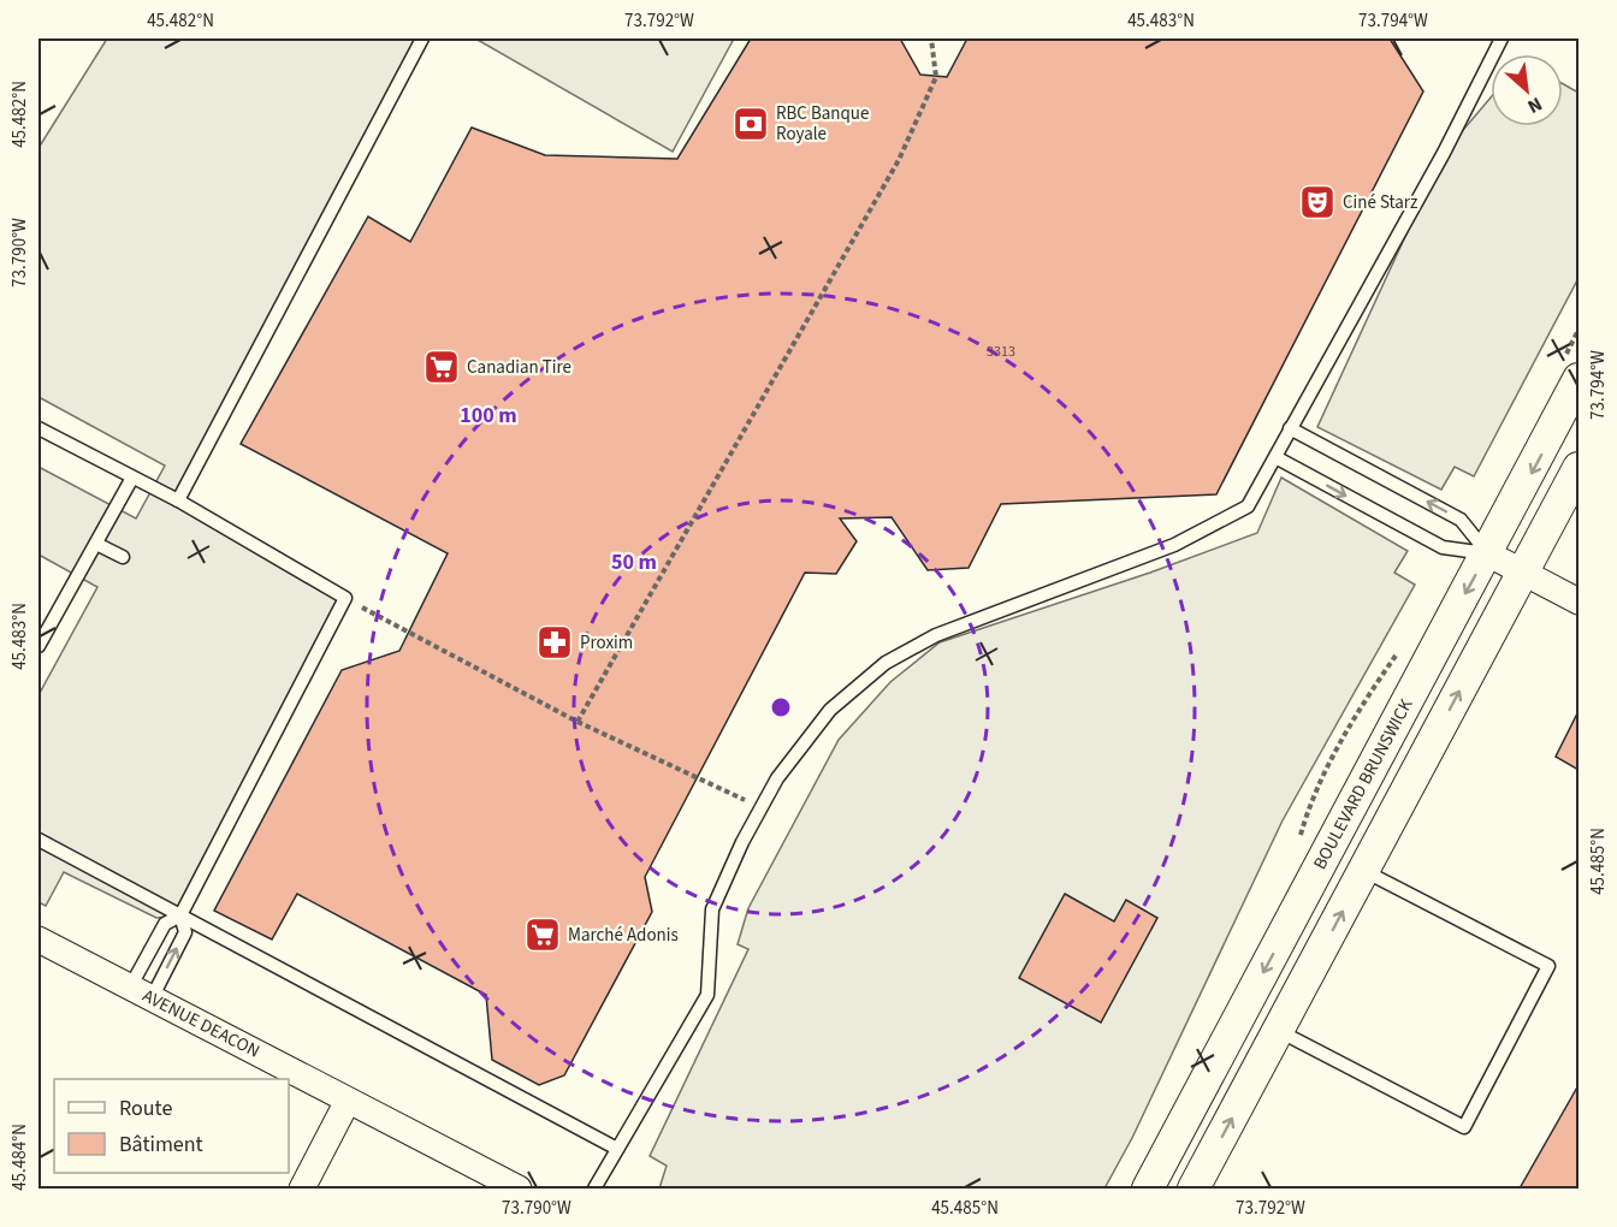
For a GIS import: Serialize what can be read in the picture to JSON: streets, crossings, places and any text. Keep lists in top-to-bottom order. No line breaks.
{"streets":{"street":["BOULEVARD BRUNSWICK","AVENUE DEACON"]},"places":{"bank":["RBC Banque Royale"],"theatre":["Ciné Starz"],"supermarket":["Canadian Tire","Marché Adonis"],"pharmacy":["Proxim"]},"house_numbers":["3313"],"legend":["Route","Bâtiment"],"north":"bottom right","coordinates":["45.482°N","73.792°W","45.483°N","73.794°W","73.790°W","45.485°N","45.484°N"],"rings":["100 m","50 m"]}
